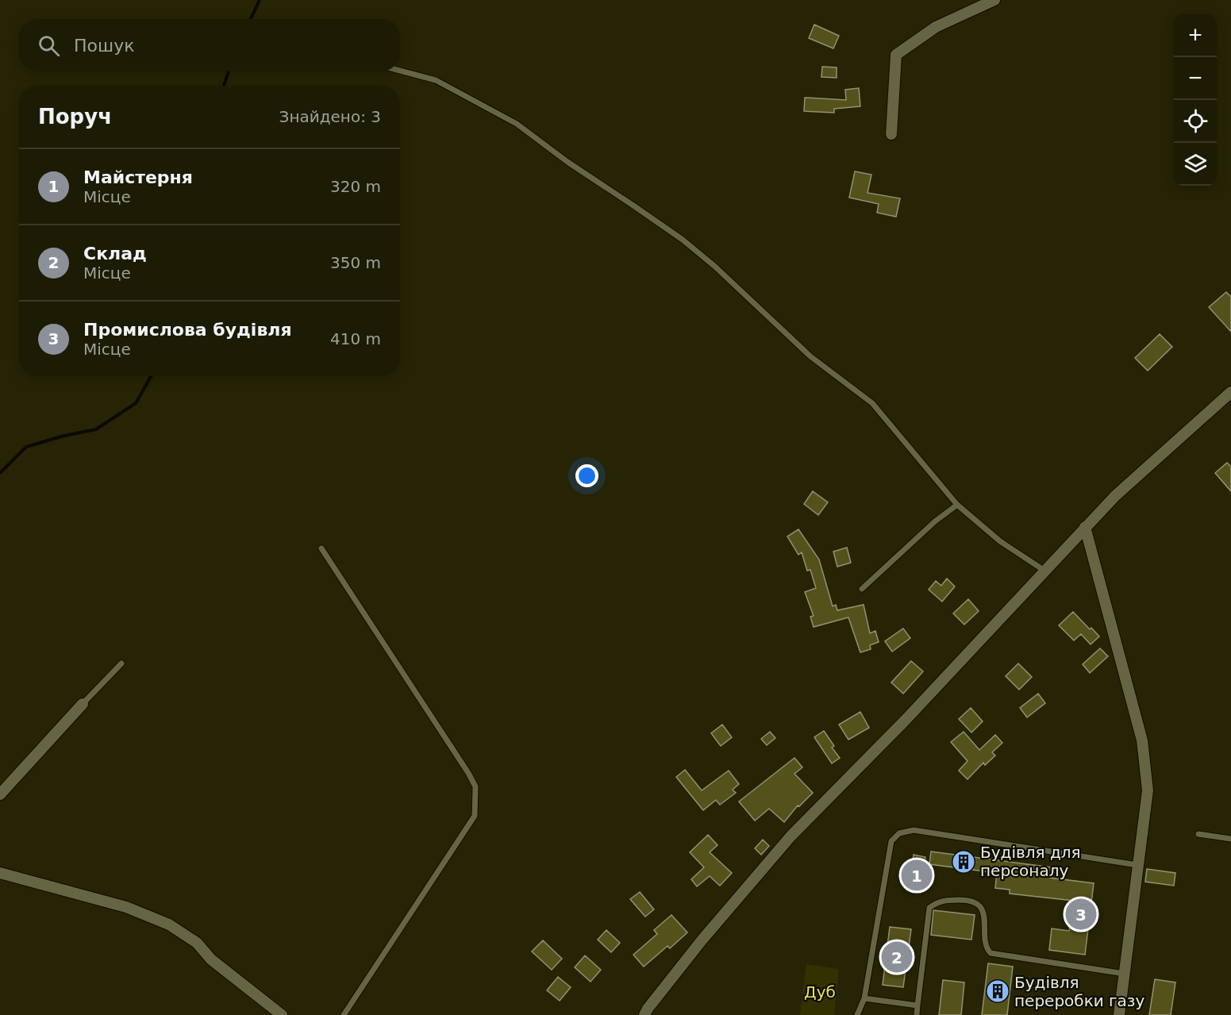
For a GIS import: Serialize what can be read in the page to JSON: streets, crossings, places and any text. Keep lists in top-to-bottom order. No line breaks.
{"parks":["Дуб"],"places":{"building":["Будівля для персоналу","Будівля переробки газу"]},"page":{"map_buttons":["+","−"],"search":"Пошук","heading":["Поруч","Знайдено: 3"],"list":[{"mark":"1","name":"Майстерня","note":"Місце","value":"320 m"},{"mark":"2","name":"Склад","note":"Місце","value":"350 m"},{"mark":"3","name":"Промислова будівля","note":"Місце","value":"410 m"}],"pins":["1","3","2"]}}
